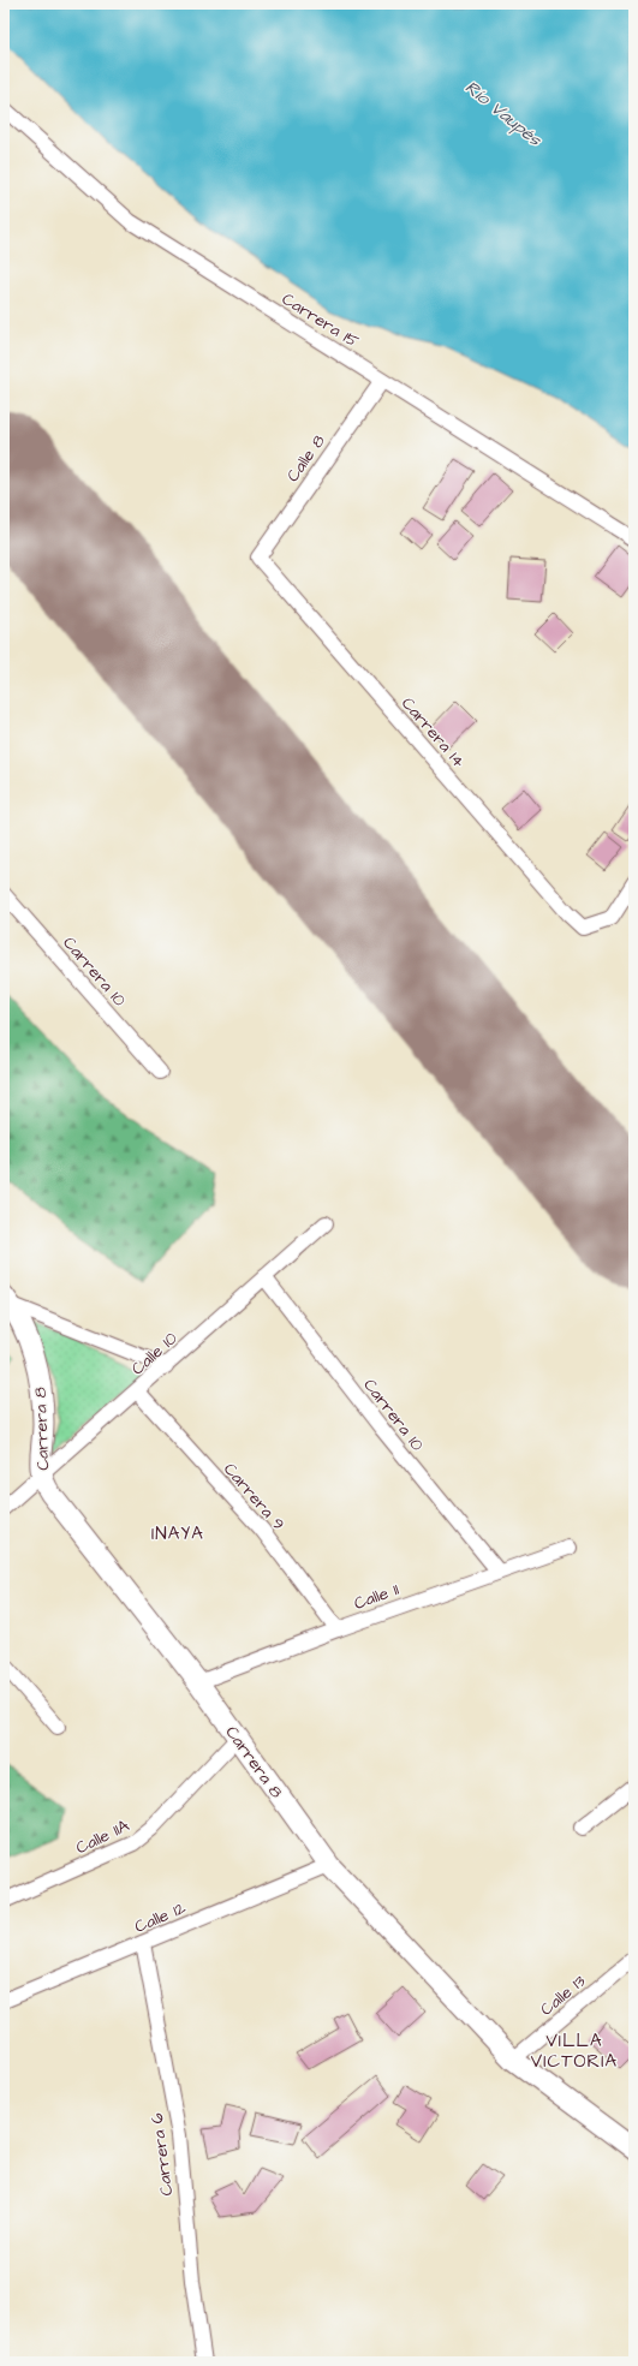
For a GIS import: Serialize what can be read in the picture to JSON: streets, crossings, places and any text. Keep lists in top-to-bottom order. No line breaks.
{"streets":{"street":["Carrera 15","Calle 8","Carrera 14","Carrera 10","Calle 10","Carrera 8","Carrera 9","Calle 11","Calle 11A","Calle 12","Calle 13","Carrera 6"]},"crossings":[["Carrera 15","Calle 8"],["Calle 8","Carrera 14"],["Carrera 10","Calle 10"],["Carrera 10","Calle 11"],["Calle 10","Carrera 8"],["Calle 10","Carrera 9"],["Carrera 8","Calle 11"],["Carrera 8","Calle 11A"],["Carrera 8","Calle 12"],["Carrera 8","Calle 13"],["Carrera 9","Calle 11"],["Calle 12","Carrera 6"]],"districts":["INAYA","VILLA VICTORIA"],"water":["Río Vaupés"]}
